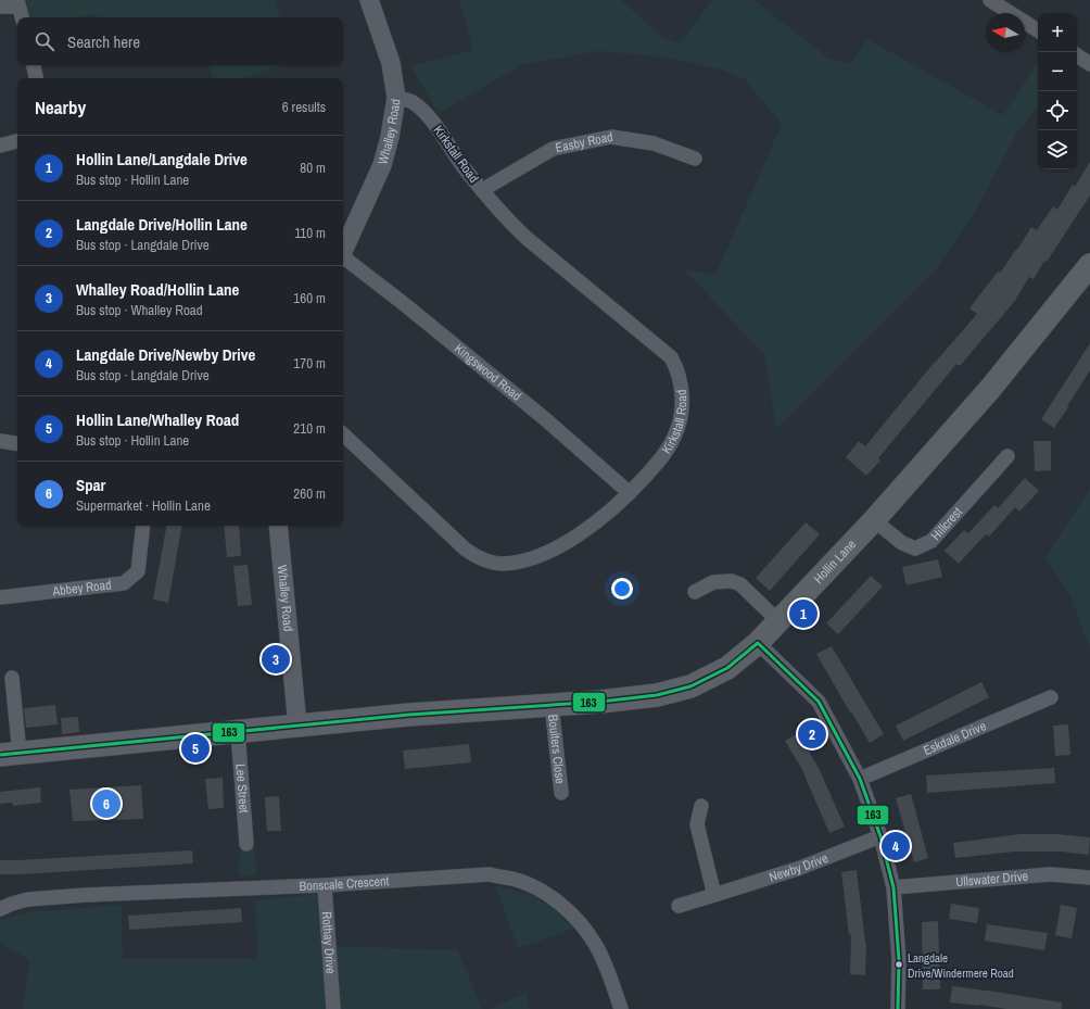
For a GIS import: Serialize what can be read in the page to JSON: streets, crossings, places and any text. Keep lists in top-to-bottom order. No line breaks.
{"streets":{"main road":["Hollin Lane"],"street":["Whalley Road","Easby Road","Kirkstall Road","Kingswood Road","Hillcrest","Abbey Road","Eskdale Drive","Boulters Close","Lee Street","Newby Drive","Ullswater Drive","Bonscale Crescent","Rothay Drive"]},"crossings":[["Whalley Road","Kirkstall Road"],["Whalley Road","Hollin Lane"],["Easby Road","Kirkstall Road"],["Kirkstall Road","Kingswood Road"],["Hillcrest","Hollin Lane"],["Hollin Lane","Boulters Close"],["Hollin Lane","Lee Street"],["Bonscale Crescent","Rothay Drive"]],"places":["Langdale Drive/Windermere Road"],"lines":["transit line 163"],"north":"left","page":{"map_buttons":["+","−"],"search":"Search here","heading":["Nearby","6 results"],"list":[{"mark":"1","name":"Hollin Lane/Langdale Drive","note":"Bus stop · Hollin Lane","value":"80 m"},{"mark":"2","name":"Langdale Drive/Hollin Lane","note":"Bus stop · Langdale Drive","value":"110 m"},{"mark":"3","name":"Whalley Road/Hollin Lane","note":"Bus stop · Whalley Road","value":"160 m"},{"mark":"4","name":"Langdale Drive/Newby Drive","note":"Bus stop · Langdale Drive","value":"170 m"},{"mark":"5","name":"Hollin Lane/Whalley Road","note":"Bus stop · Hollin Lane","value":"210 m"},{"mark":"6","name":"Spar","note":"Supermarket · Hollin Lane","value":"260 m"}],"pins":["1","3","2","5","6","4"]}}
